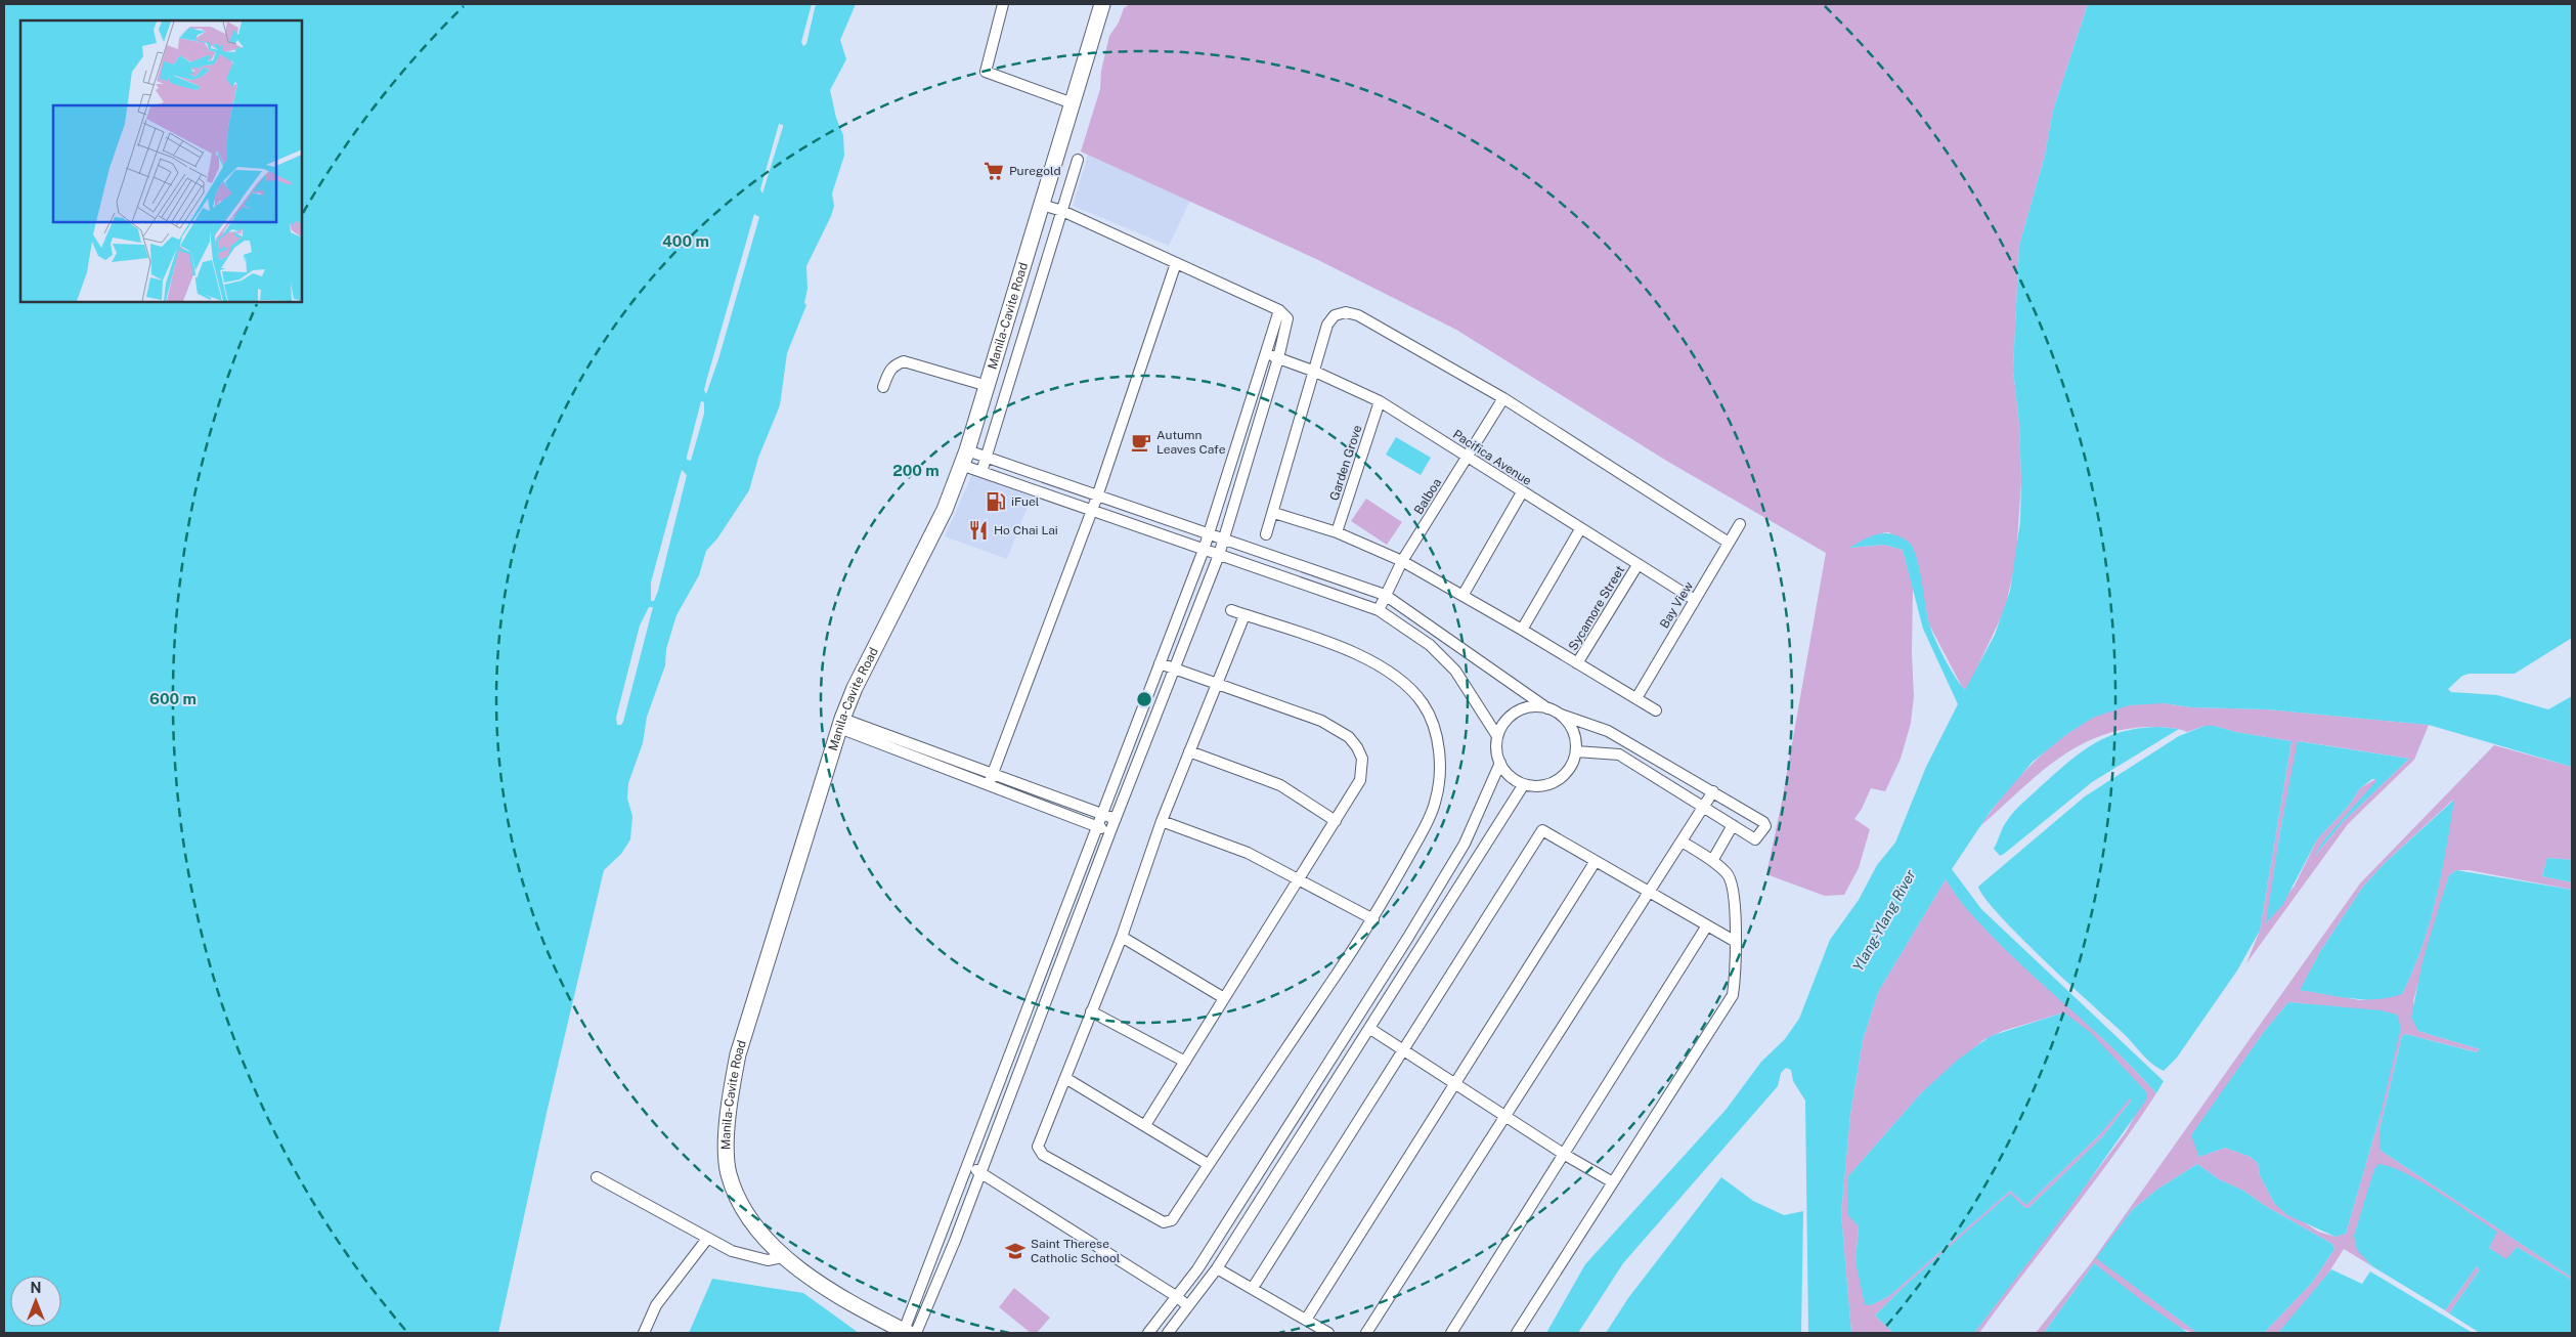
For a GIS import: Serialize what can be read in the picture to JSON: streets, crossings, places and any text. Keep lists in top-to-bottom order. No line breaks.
{"streets":{"main road":["Manila-Cavite Road"],"street":["Pacifica Avenue","Garden Grove","Balboa","Bay View","Sycamore Street"]},"crossings":[["Pacifica Avenue","Garden Grove"],["Pacifica Avenue","Balboa"],["Pacifica Avenue","Bay View"],["Pacifica Avenue","Sycamore Street"]],"water":["Ylang-Ylang River"],"places":{"supermarket":["Puregold"],"cafe":["Autumn Leaves Cafe"],"fuel station":["iFuel"],"restaurant":["Ho Chai Lai"],"school or university":["Saint Therese Catholic School"]},"north":"top","rings":["400 m","200 m","600 m"]}
